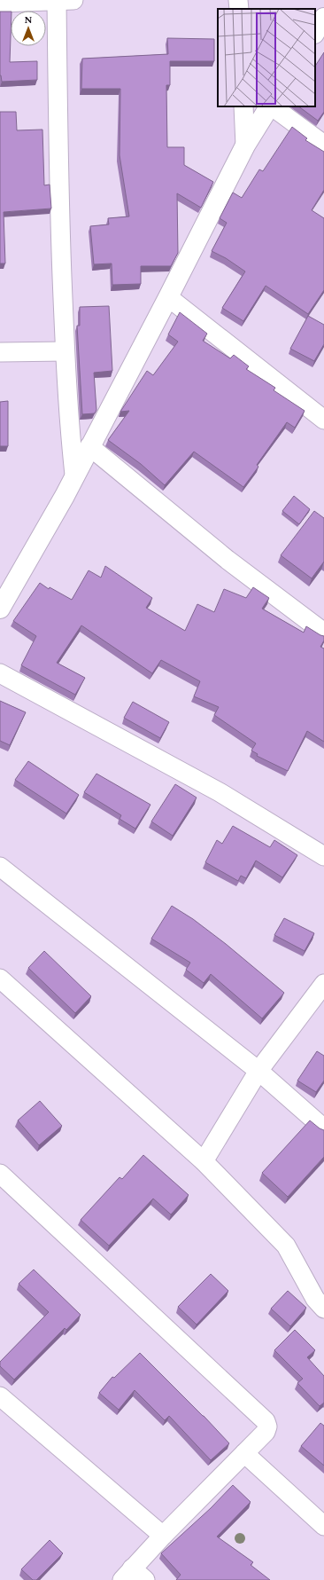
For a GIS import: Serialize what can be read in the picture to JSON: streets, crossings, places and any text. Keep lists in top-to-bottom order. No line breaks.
{"north":"top"}
